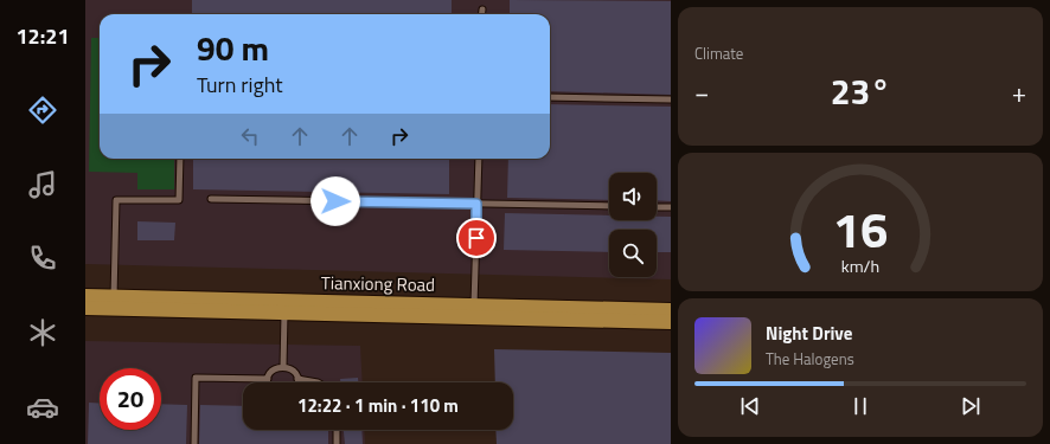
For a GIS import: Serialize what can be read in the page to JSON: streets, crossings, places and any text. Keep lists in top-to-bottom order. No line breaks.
{"streets":{"main road":["Tianxiong Road"]},"page":{"tabs":"12:21","tile":"Climate","turn":["90 m","Turn right"],"heat":["−","23°","+"],"song":["Night Drive","The Halogens"],"limit":"20","trip":"12:22 · 1 min · 110 m","gauge":["16","km/h"]}}
